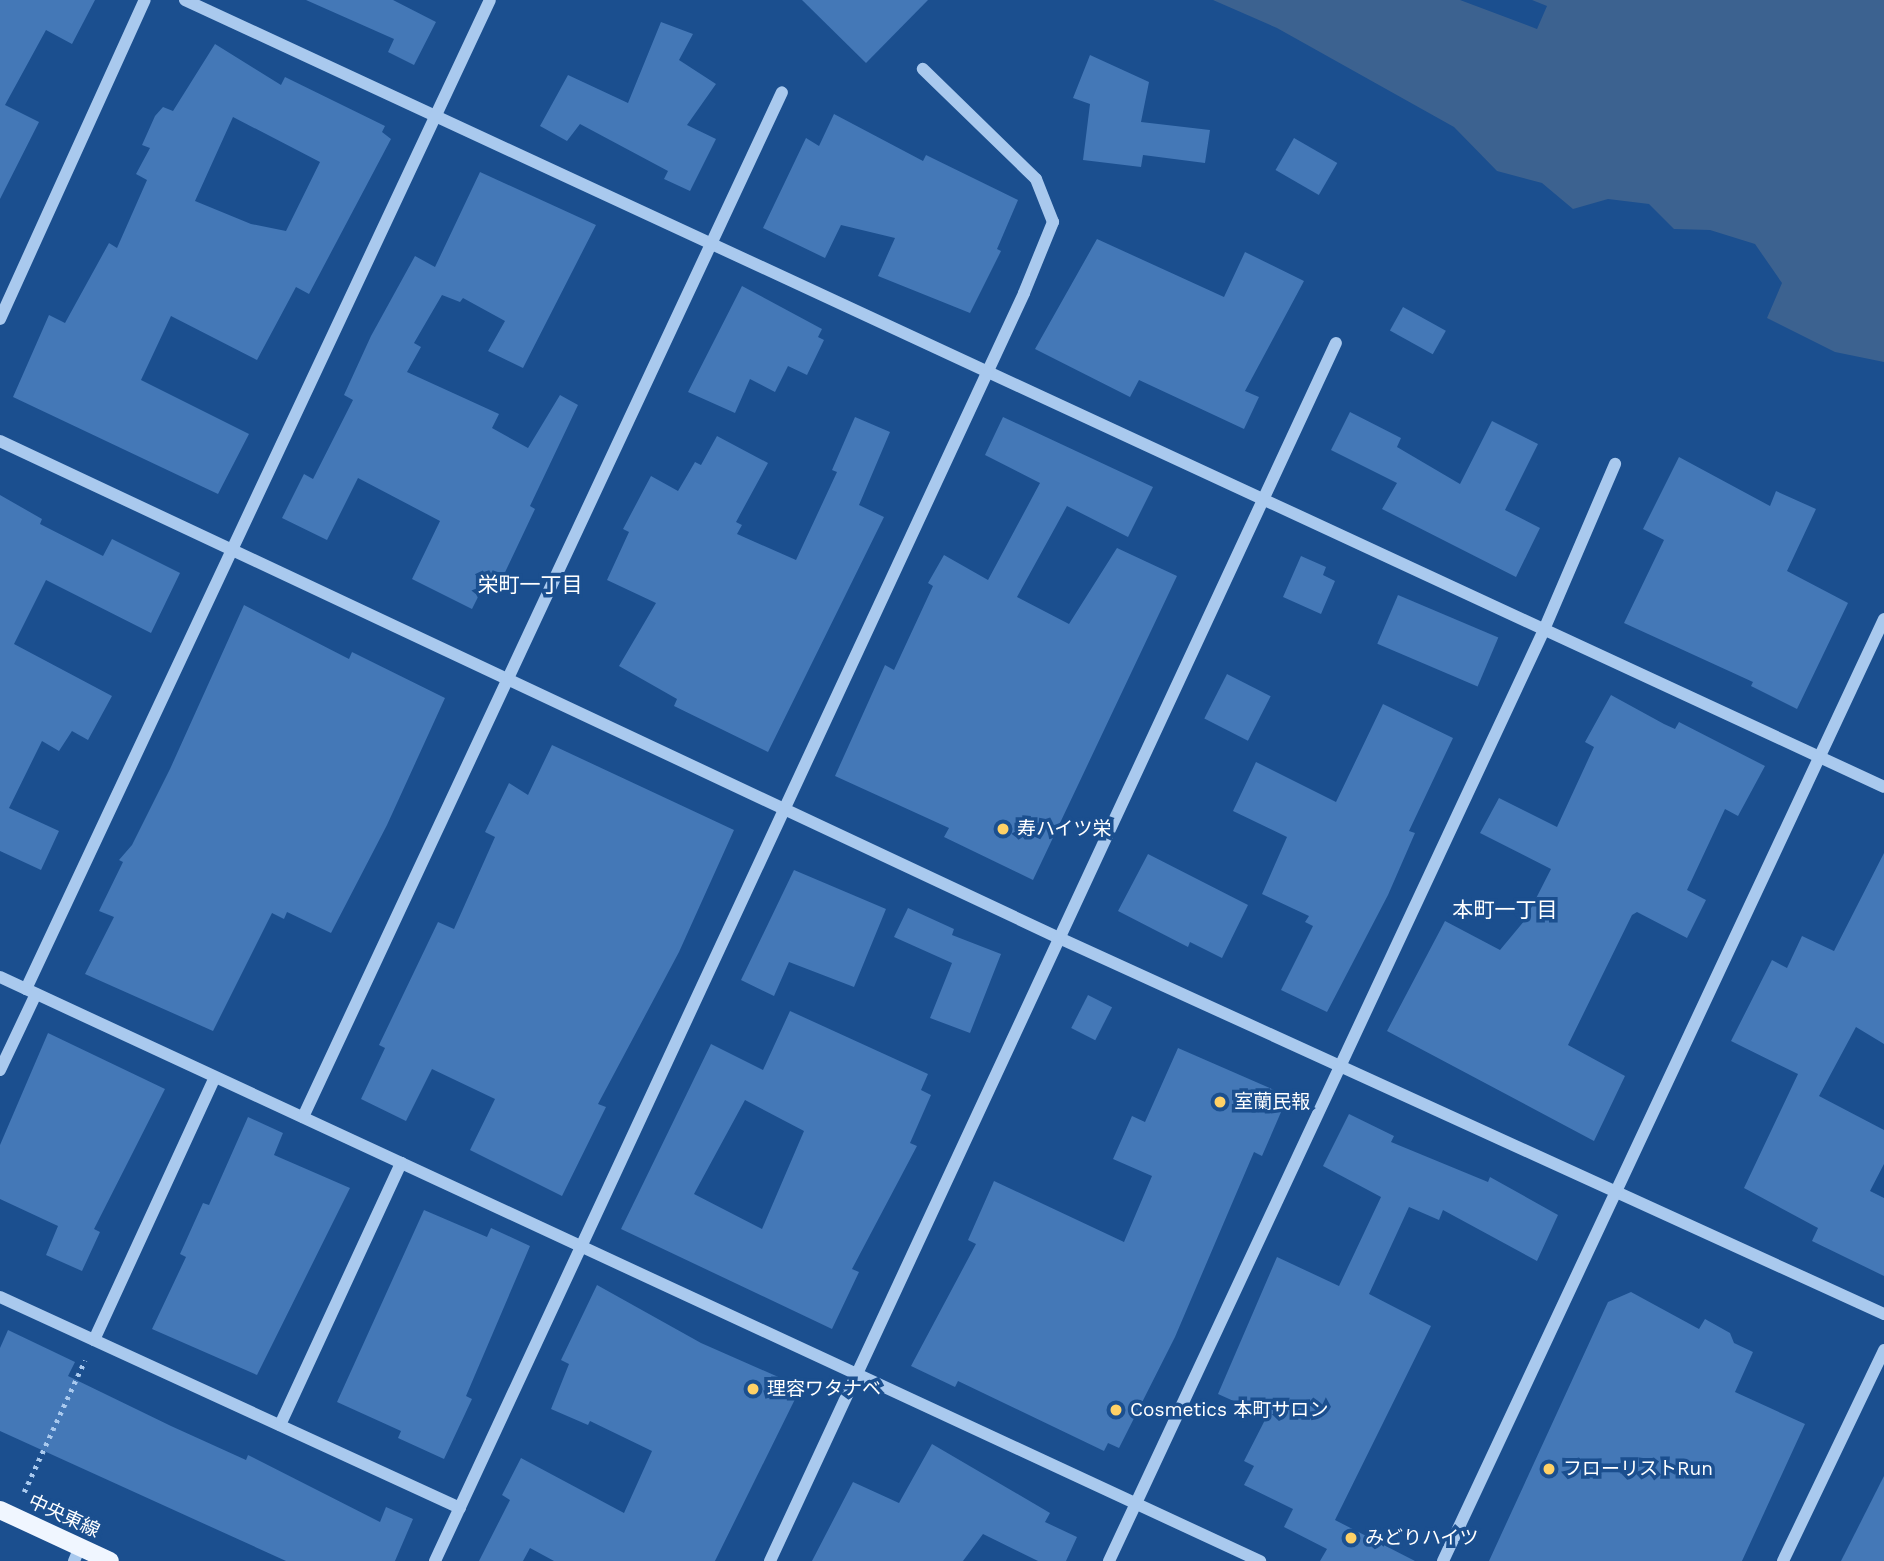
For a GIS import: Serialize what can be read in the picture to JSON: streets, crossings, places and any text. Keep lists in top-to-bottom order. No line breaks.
{"streets":{"main road":["中央東線"]},"districts":["栄町一丁目","本町一丁目"],"places":["寿ハイツ栄","室蘭民報","理容ワタナベ","Cosmetics 本町サロン","フローリストRun","みどりハイツ"]}
